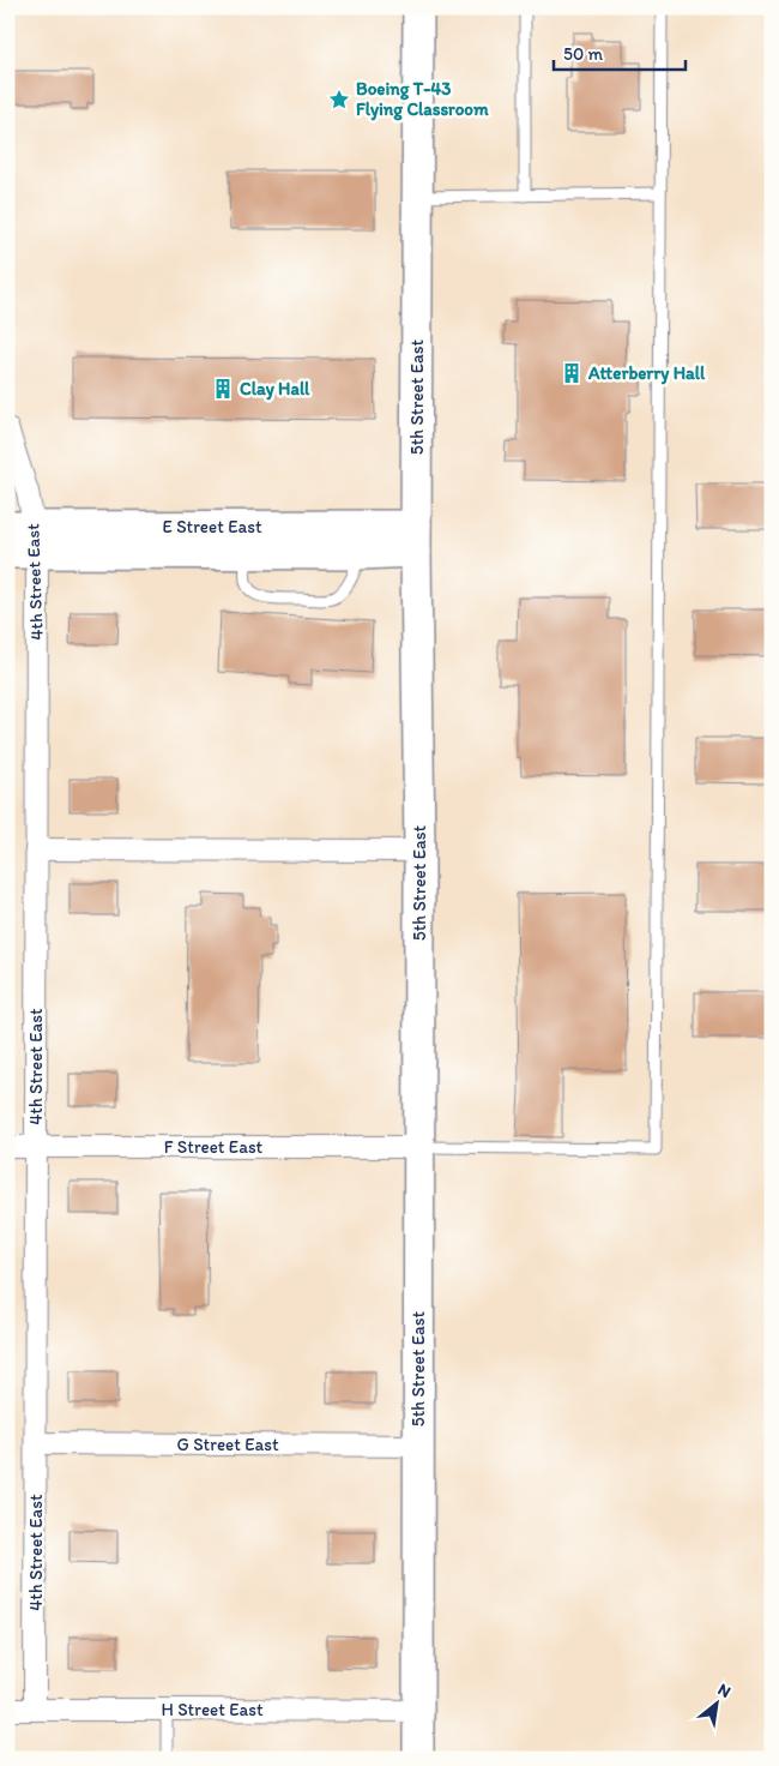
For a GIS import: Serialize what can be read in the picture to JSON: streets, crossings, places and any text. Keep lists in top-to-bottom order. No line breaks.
{"streets":{"street":["5th Street East","E Street East","4th Street East","F Street East","G Street East","H Street East"]},"crossings":[["5th Street East","E Street East"],["5th Street East","F Street East"],["5th Street East","G Street East"],["5th Street East","H Street East"],["E Street East","4th Street East"],["4th Street East","F Street East"],["4th Street East","G Street East"],["4th Street East","H Street East"]],"places":{"place":["Boeing T-43 Flying Classroom"],"building":["Atterberry Hall","Clay Hall"]},"scale_bar":"50 m","north":"top right"}
